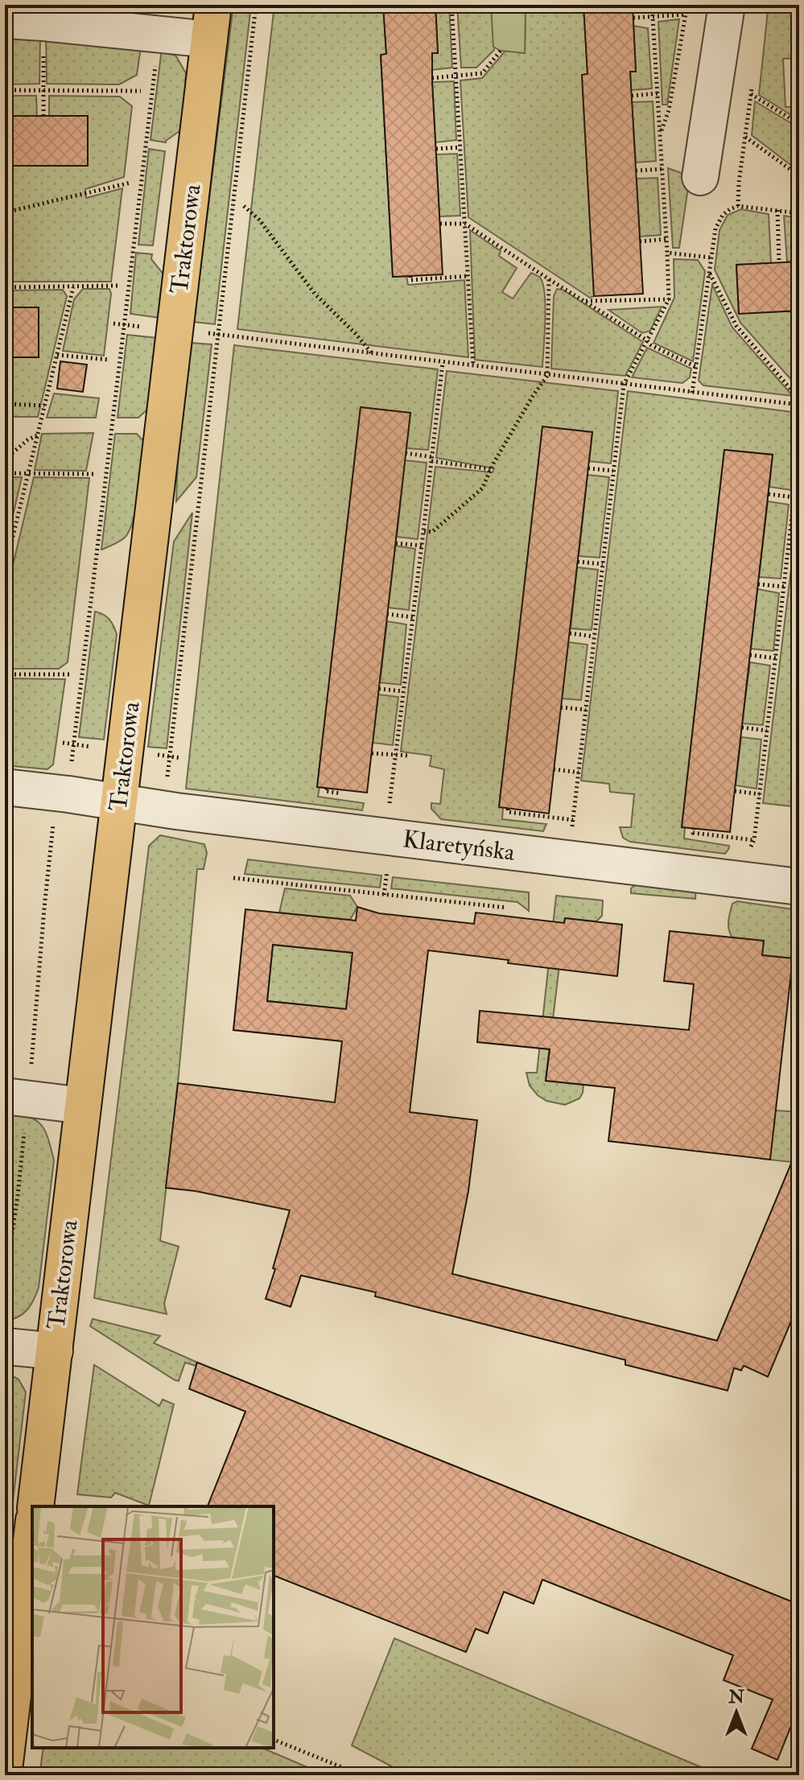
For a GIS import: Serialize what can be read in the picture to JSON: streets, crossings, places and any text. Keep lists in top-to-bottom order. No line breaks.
{"streets":{"main road":["Traktorowa"],"street":["Klaretyńska"]},"crossings":[["Traktorowa","Klaretyńska"]],"north":"top"}
